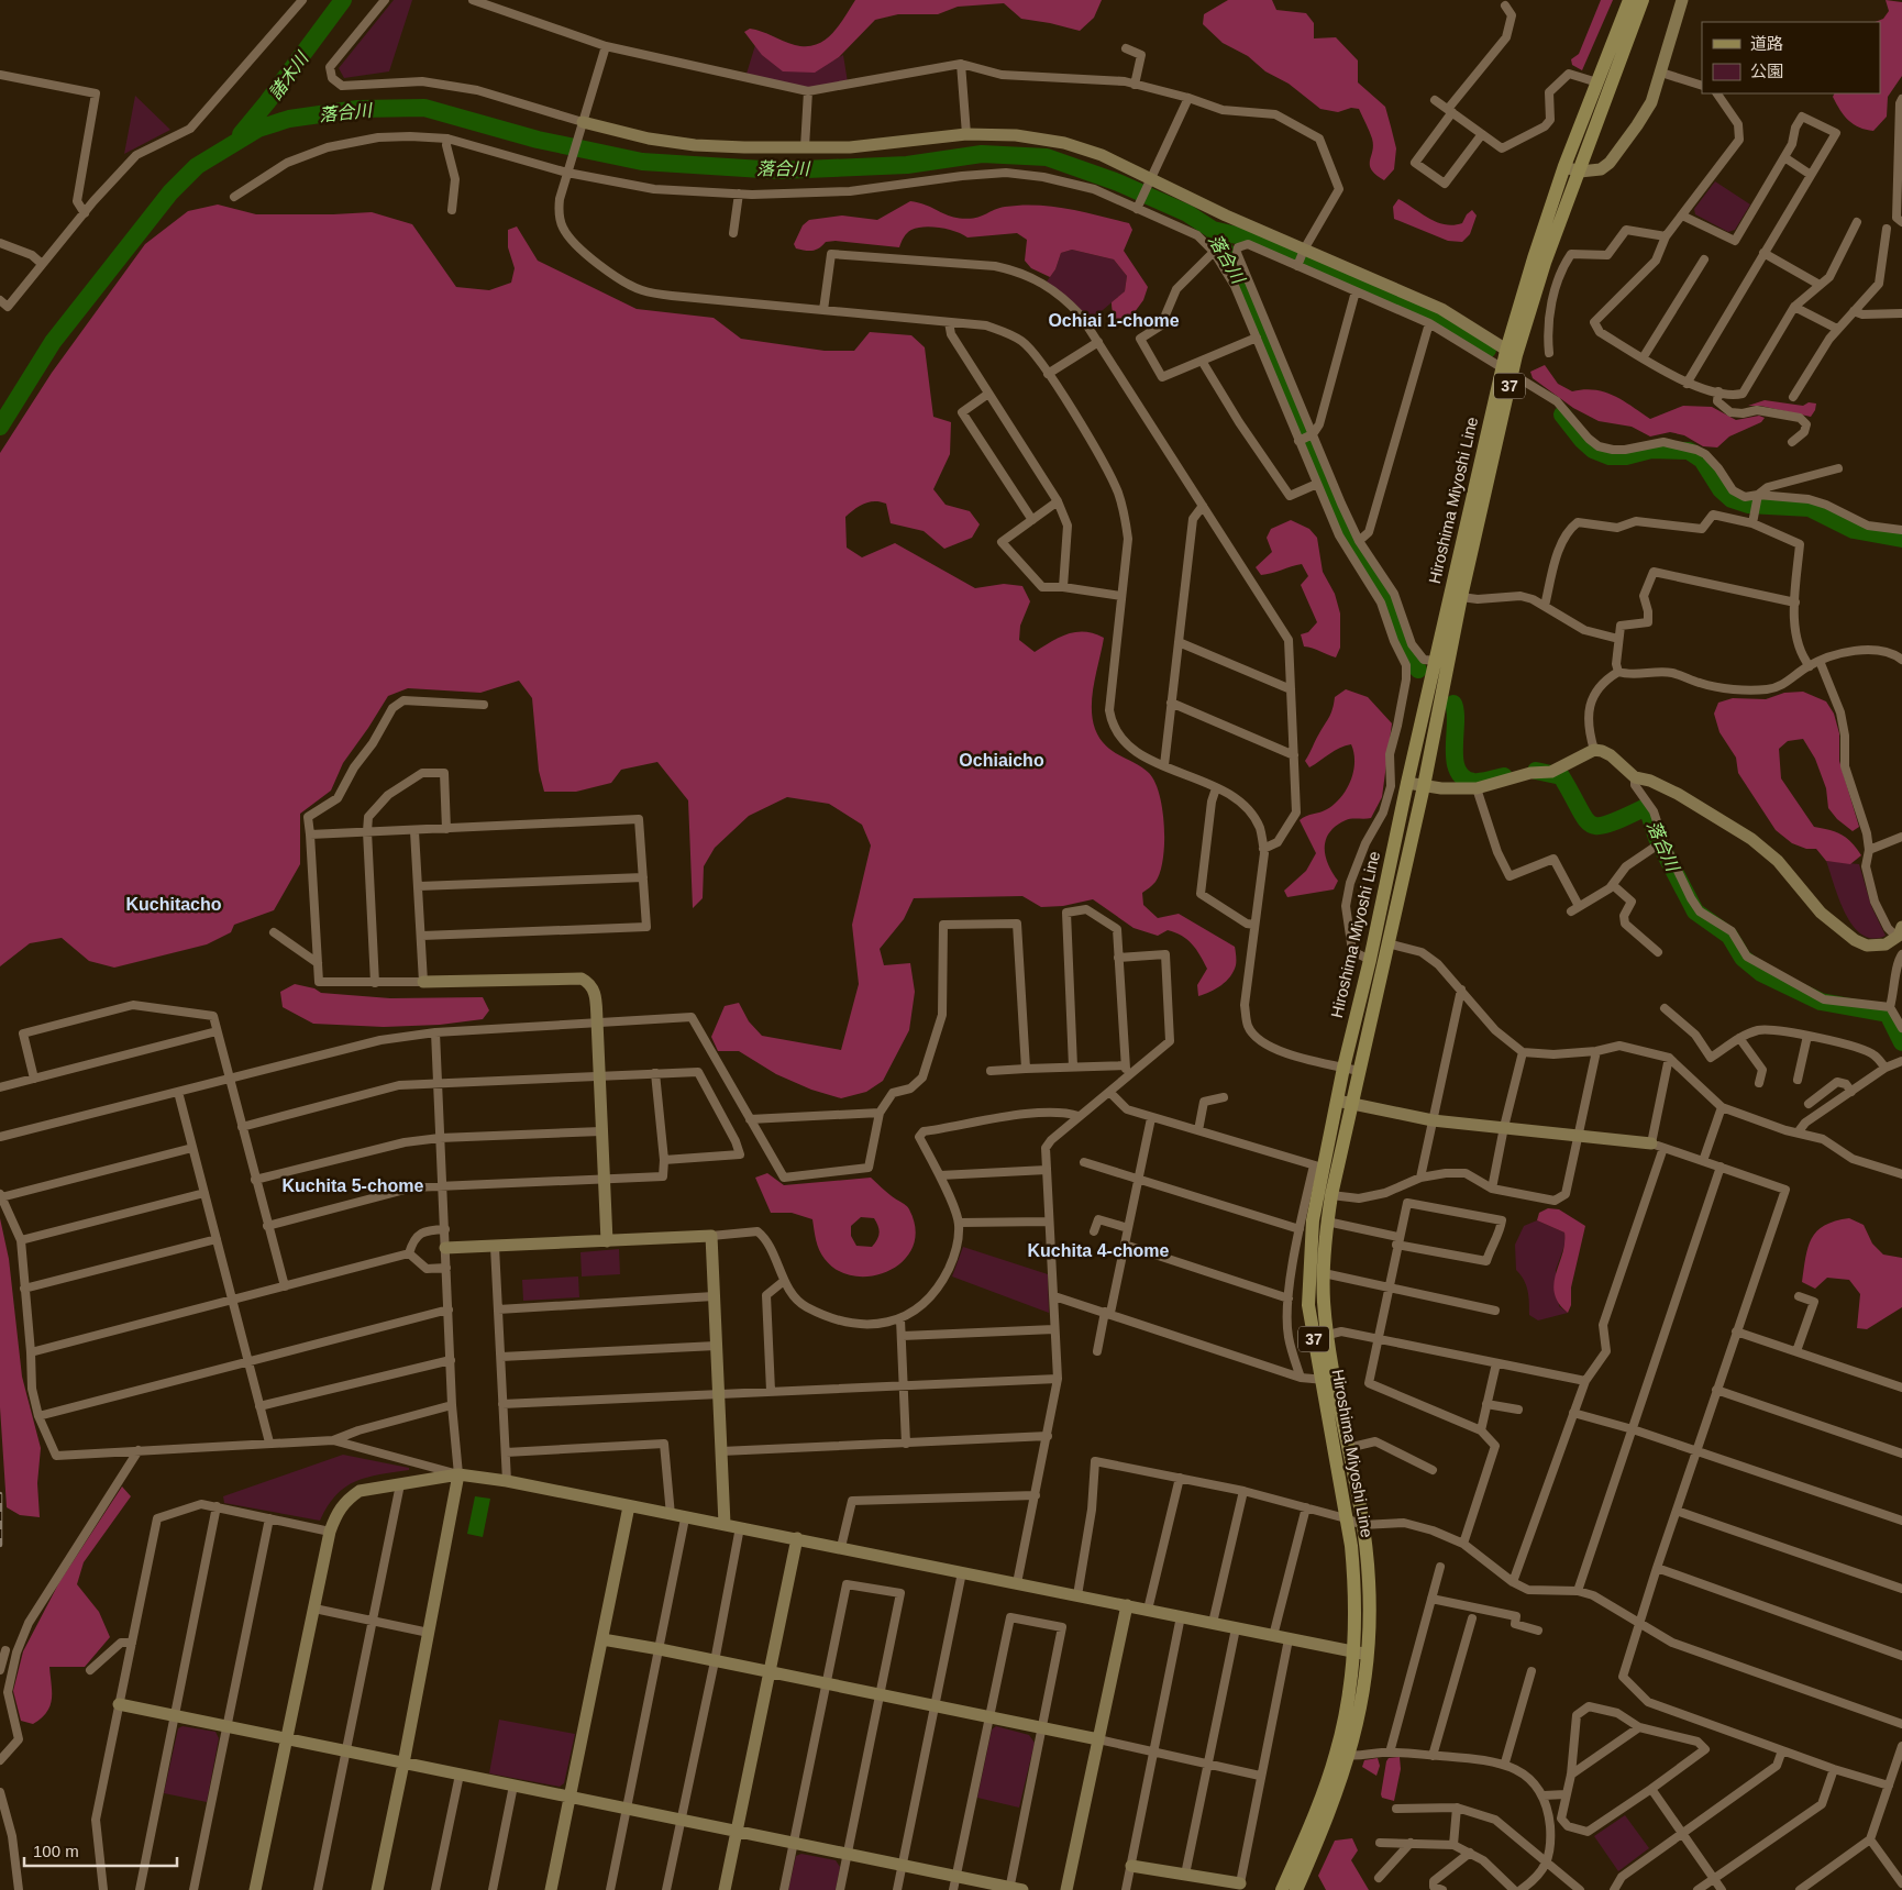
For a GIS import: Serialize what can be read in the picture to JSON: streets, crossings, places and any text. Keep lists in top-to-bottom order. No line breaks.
{"streets":{"main road":["37","Hiroshima Miyoshi Line"]},"districts":["Ochiai 1-chome","Ochiaicho","Kuchitacho","Kuchita 5-chome","Kuchita 4-chome"],"water":["諸木川","落合川"],"legend":["道路","公園"],"scale_bar":"100 m"}
